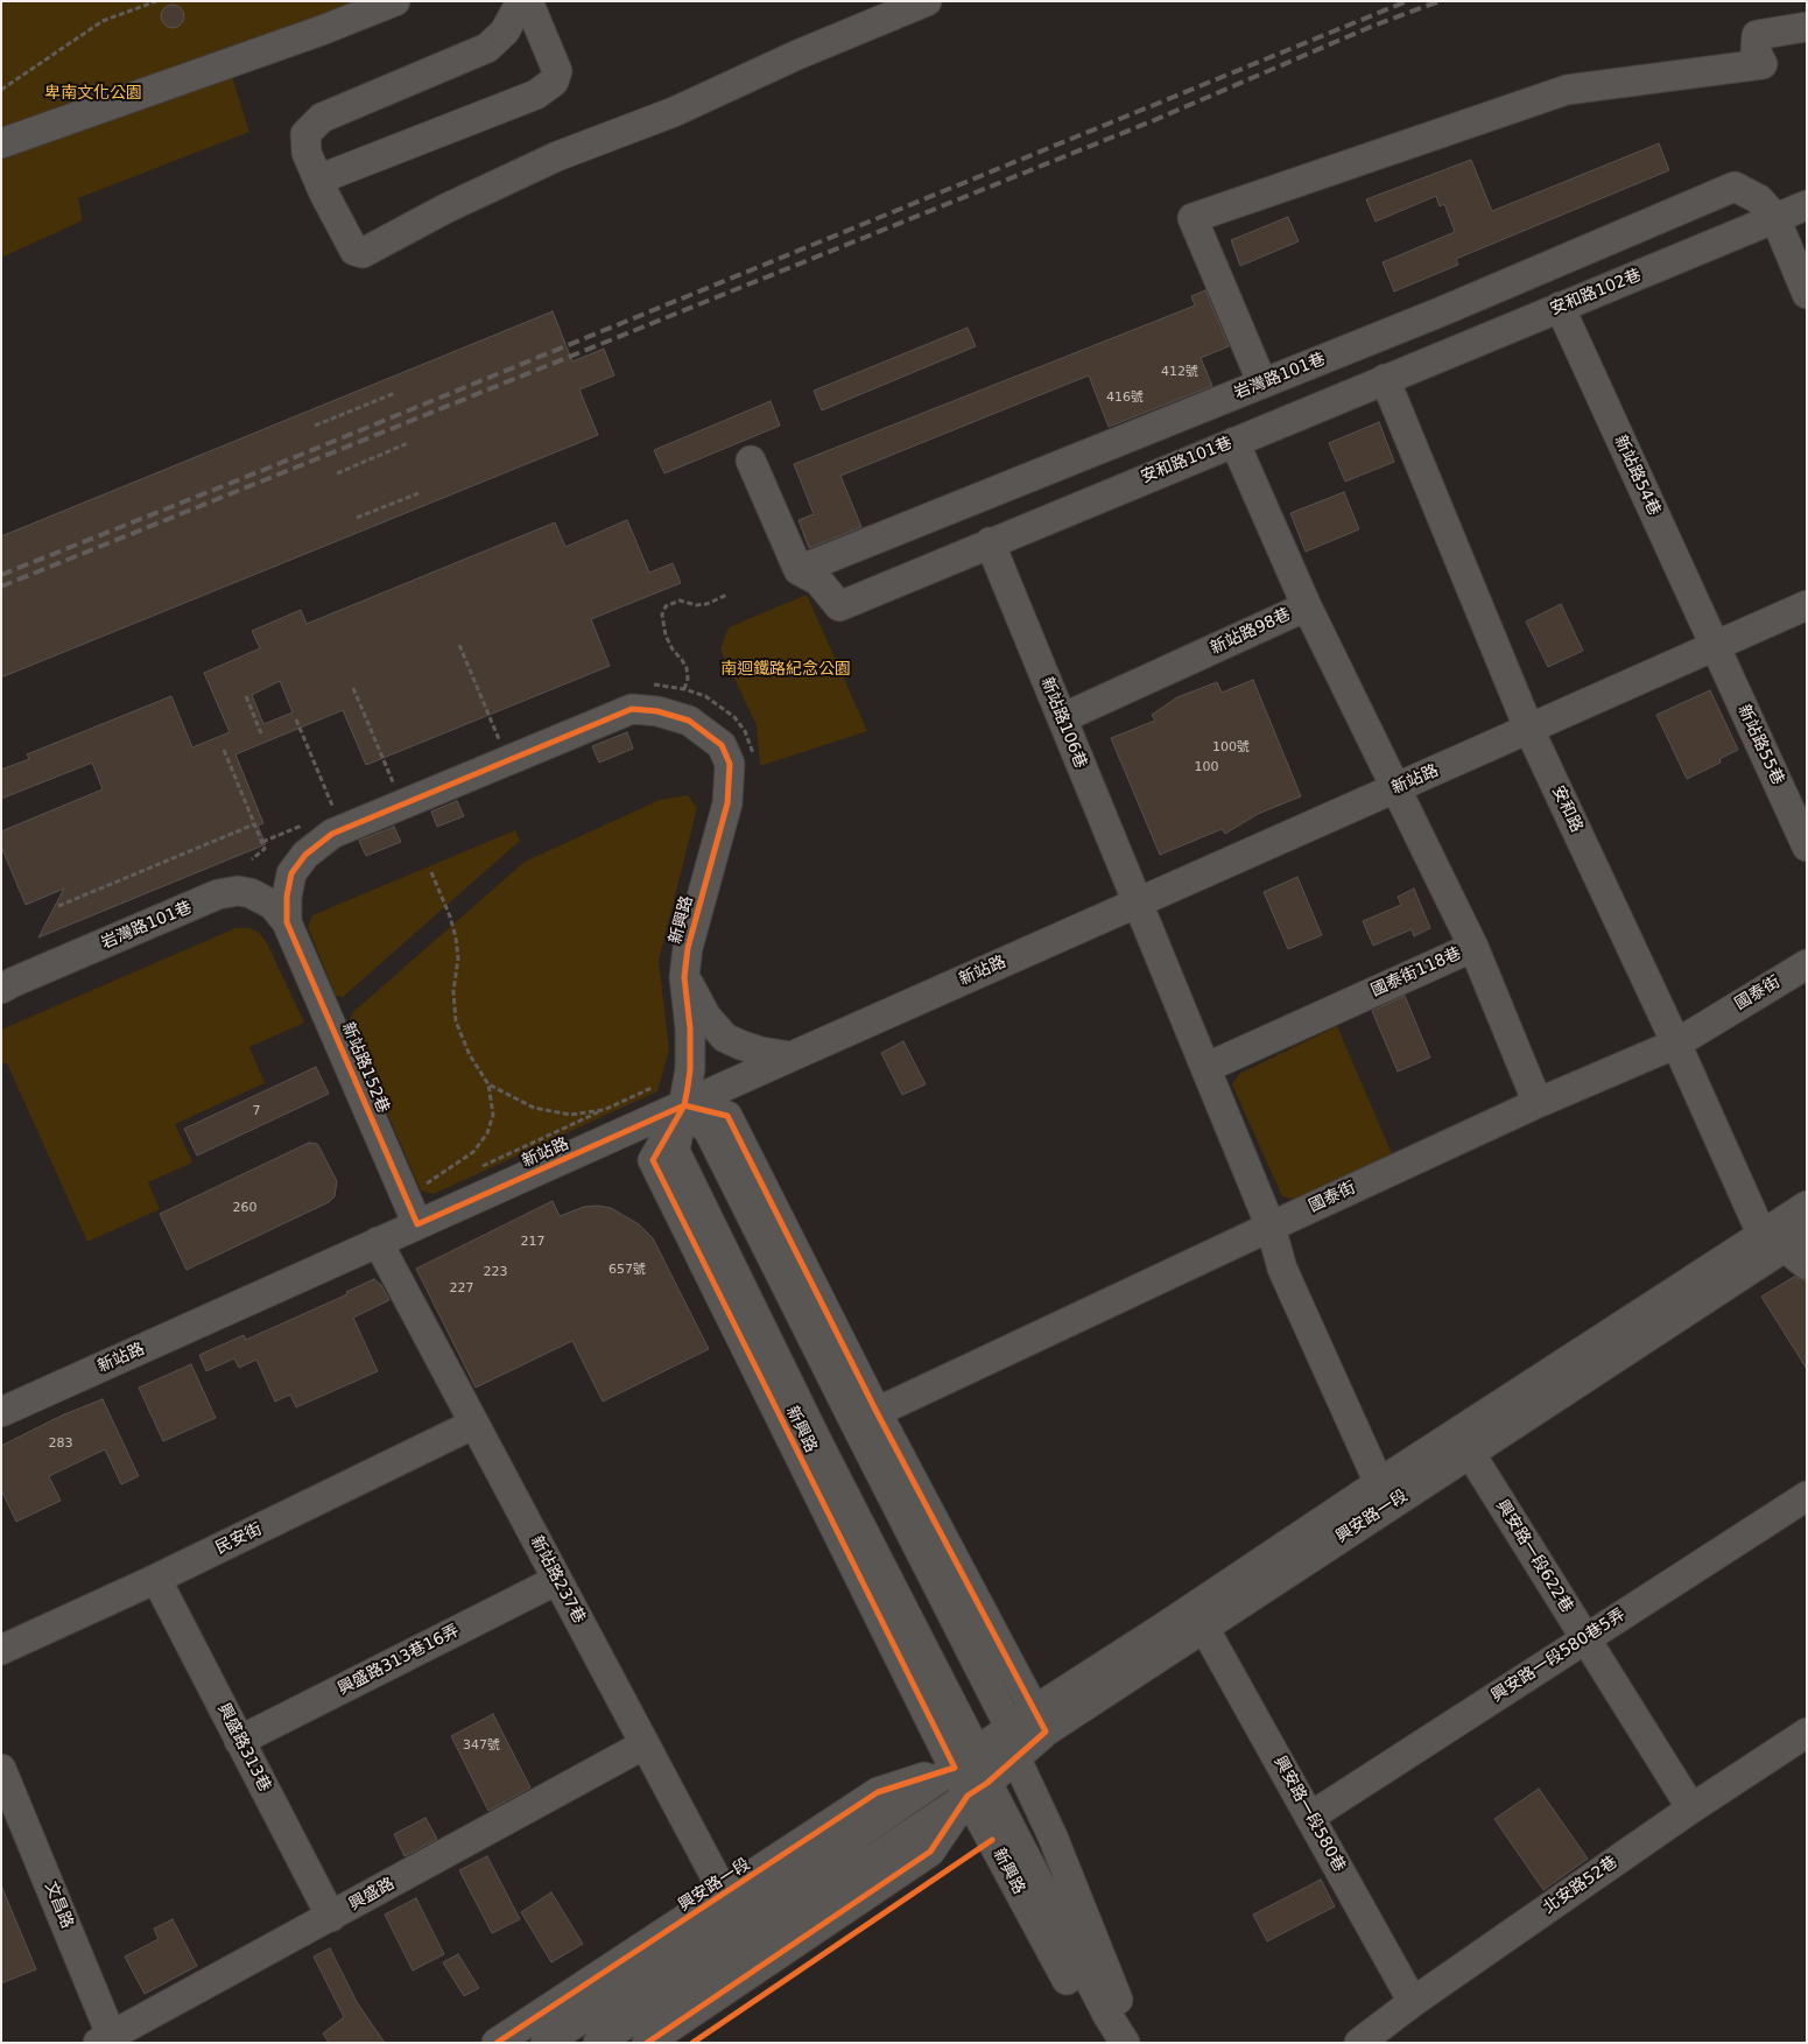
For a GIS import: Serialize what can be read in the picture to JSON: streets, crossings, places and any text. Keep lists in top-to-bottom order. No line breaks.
{"streets":{"street":["安和路102巷","岩灣路101巷","安和路101巷","新站路54巷","新站路98巷","新站路106巷","新站路55巷","新站路","安和路","新興路","國泰街118巷","國泰街","新站路152巷","興安路一段","民安街","興安路一段622巷","新站路237巷","興安路一段580巷5弄","興盛路313巷16弄","興盛路313巷","興安路一段580巷","北安路52巷","興盛路","文昌路"]},"crossings":[["安和路102巷","岩灣路101巷"],["安和路102巷","安和路101巷"],["安和路102巷","新站路54巷"],["安和路102巷","安和路"],["岩灣路101巷","安和路101巷"],["岩灣路101巷","新興路"],["岩灣路101巷","新站路152巷"],["安和路101巷","新站路98巷"],["安和路101巷","新站路106巷"],["安和路101巷","安和路"],["新站路54巷","新站路55巷"],["新站路54巷","新站路"],["新站路98巷","新站路106巷"],["新站路106巷","新站路"],["新站路106巷","國泰街118巷"],["新站路106巷","國泰街"],["新站路106巷","興安路一段"],["新站路55巷","新站路"],["新站路","安和路"],["新站路","新興路"],["新站路","新站路152巷"],["新站路","新站路237巷"],["安和路","國泰街"],["安和路","興安路一段"],["新興路","新站路152巷"],["新興路","興安路一段"],["國泰街118巷","國泰街"],["興安路一段","興安路一段622巷"],["興安路一段","新站路237巷"],["興安路一段","興安路一段580巷"],["民安街","新站路237巷"],["民安街","興盛路313巷"],["興安路一段622巷","興安路一段580巷5弄"],["興安路一段622巷","北安路52巷"],["新站路237巷","興盛路313巷16弄"],["新站路237巷","興盛路"],["興安路一段580巷5弄","興安路一段580巷"],["興盛路313巷16弄","興盛路313巷"],["興盛路313巷","興盛路"],["興安路一段580巷","北安路52巷"],["興盛路","文昌路"]],"parks":["卑南文化公園","南迴鐵路紀念公園"],"house_numbers":["412號","416號","100號","100","7","260","217","657號","223","227","283","347號"]}
